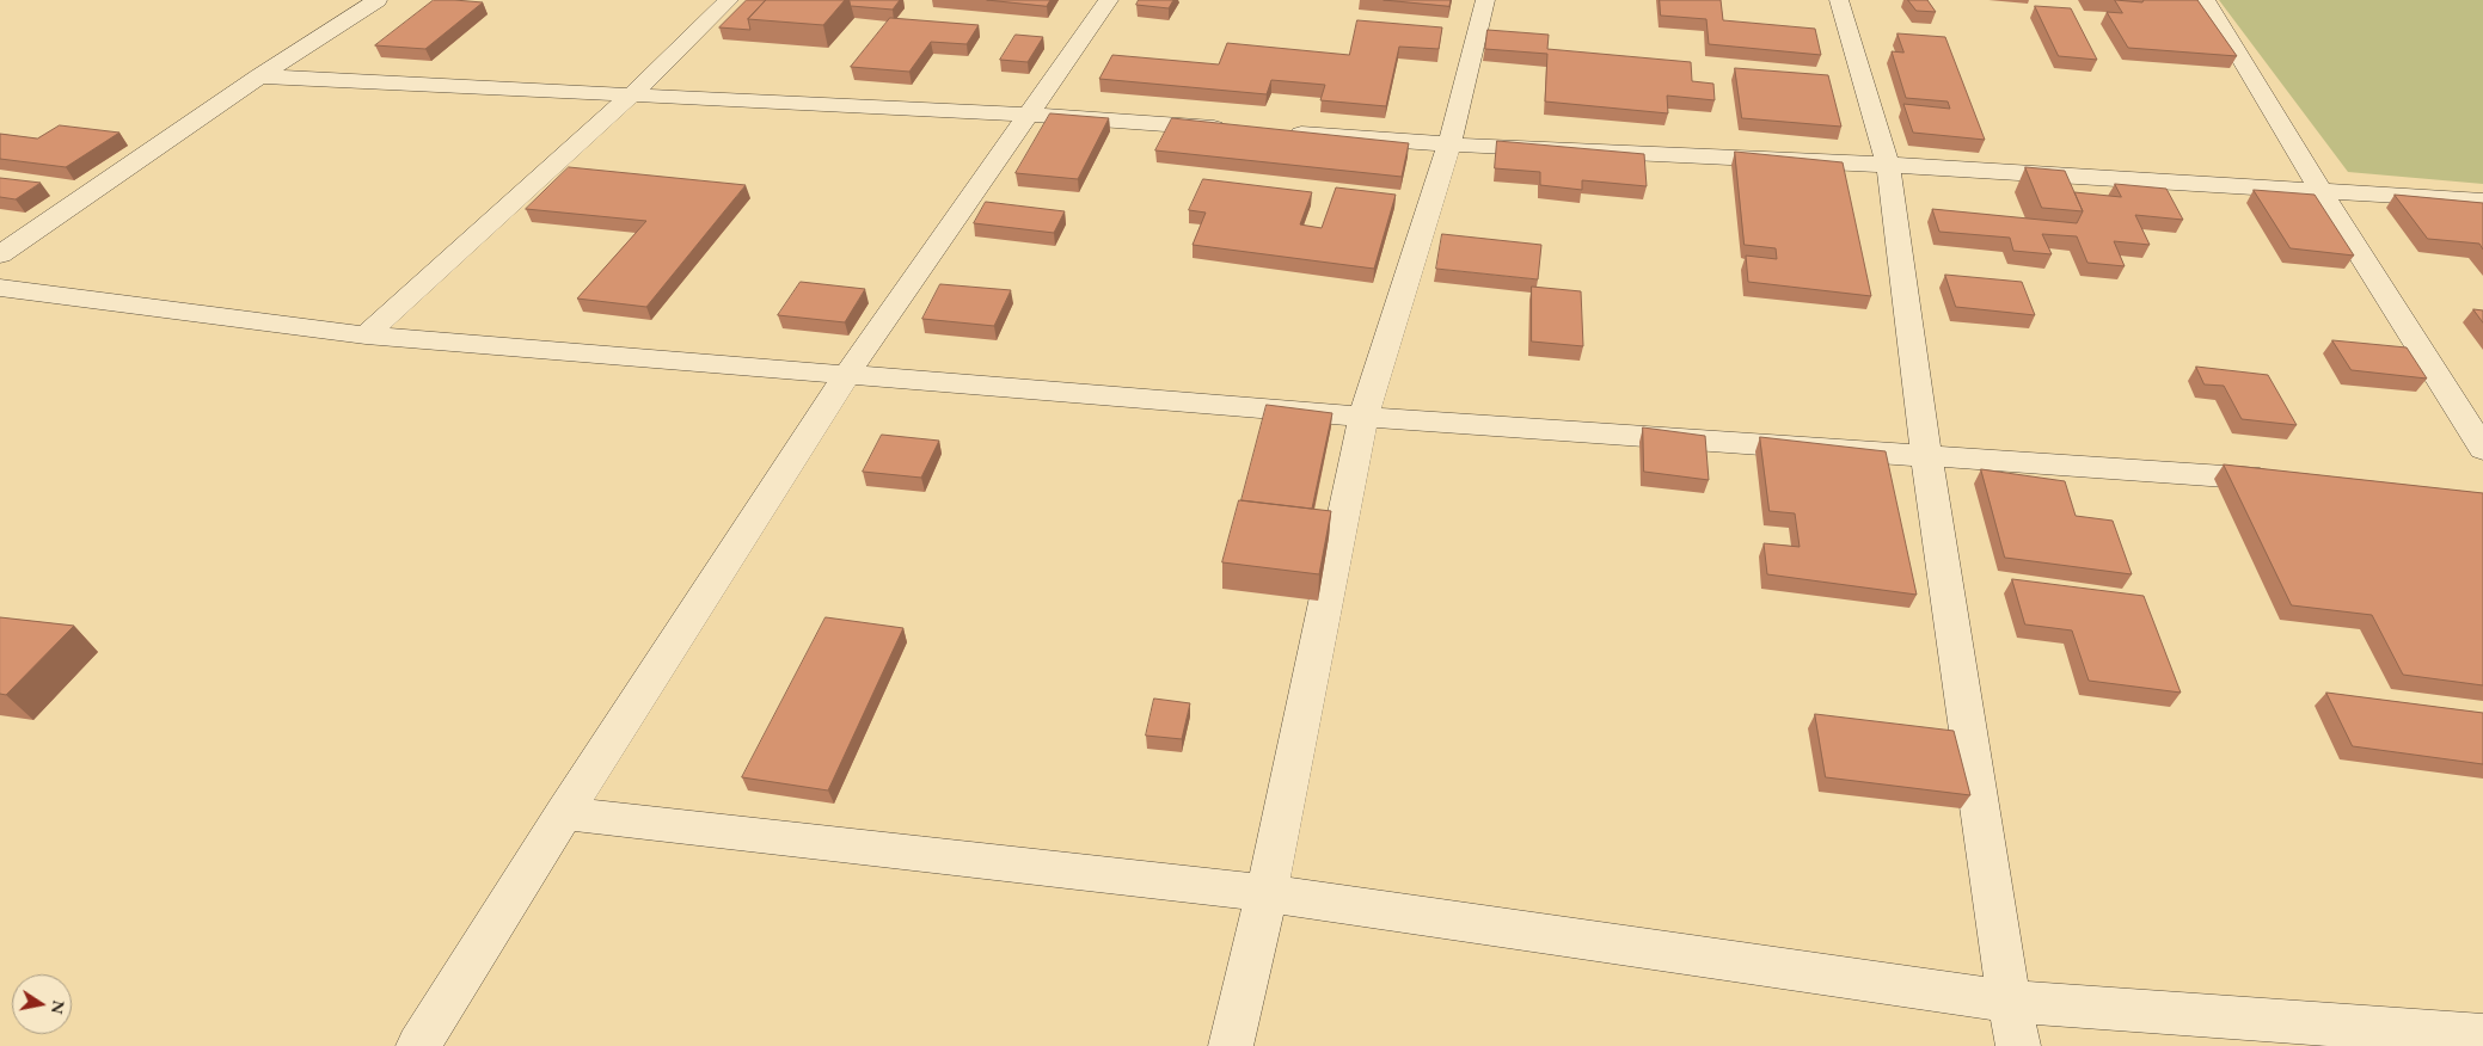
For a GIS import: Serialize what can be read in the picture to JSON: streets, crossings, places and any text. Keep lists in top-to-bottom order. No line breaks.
{"north":"right"}
